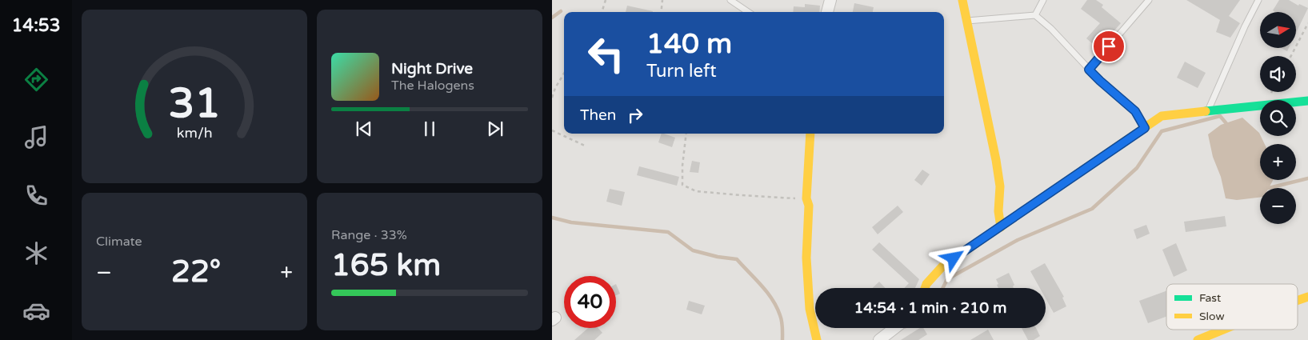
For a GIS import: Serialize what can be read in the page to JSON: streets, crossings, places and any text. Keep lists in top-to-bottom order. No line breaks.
{"legend":["Fast","Slow"],"north":"right","page":{"tabs":"14:53","map_buttons":["+","−"],"turn":["140 m","Turn left"],"song":["Night Drive","The Halogens"],"then":"Then","tile":["Climate",["Range · 33%","165 km"]],"heat":["−","22°","+"],"limit":"40","trip":"14:54 · 1 min · 210 m","gauge":["31","km/h"]}}
